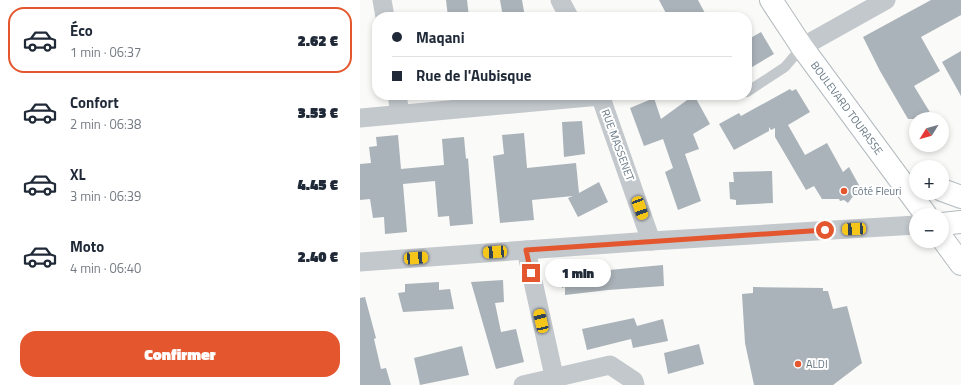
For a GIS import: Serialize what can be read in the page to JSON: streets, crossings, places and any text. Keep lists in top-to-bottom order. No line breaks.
{"streets":{"main road":["BOULEVARD TOURASSE"],"street":["RUE MASSENET"]},"places":["Côté Fleuri","ALDI"],"north":"bottom left","page":{"list":[{"name":"Éco","note":"1 min · 06:37","value":"2.62 €"},{"name":"Confort","note":"2 min · 06:38","value":"3.53 €"},{"name":"XL","note":"3 min · 06:39","value":"4.45 €"},{"name":"Moto","note":"4 min · 06:40","value":"2.40 €"}],"banner":["Maqani","Rue de l'Aubisque"],"map_buttons":["+","−"],"bubble":"1 min","buttons":"Confirmer"}}
